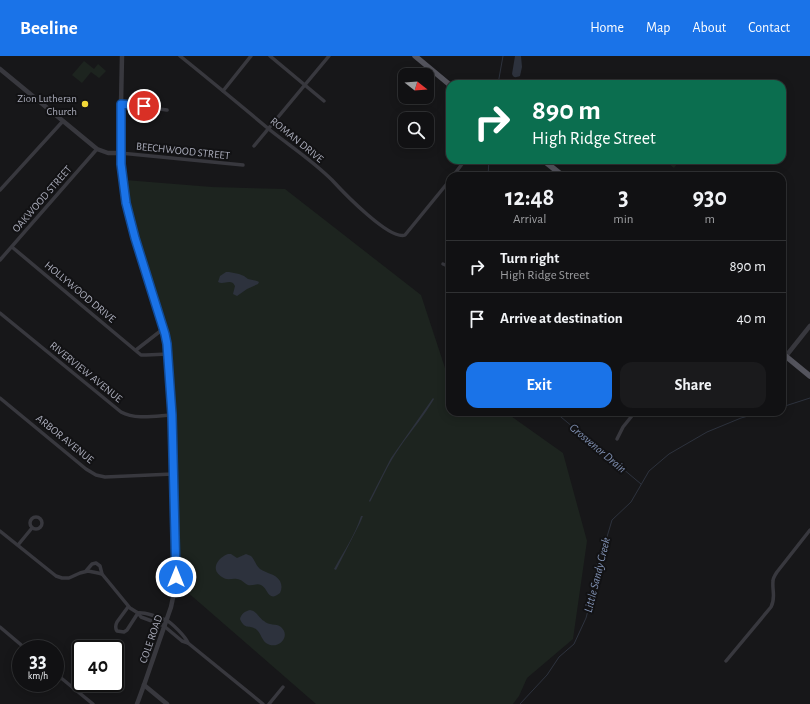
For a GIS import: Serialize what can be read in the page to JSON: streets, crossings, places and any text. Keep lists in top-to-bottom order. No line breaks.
{"streets":{"street":["ROMAN DRIVE","BEECHWOOD STREET","OAKWOOD STREET","HOLLYWOOD DRIVE","RIVERVIEW AVENUE","ARBOR AVENUE","COLE ROAD"]},"crossings":[["BEECHWOOD STREET","COLE ROAD"],["OAKWOOD STREET","HOLLYWOOD DRIVE"],["HOLLYWOOD DRIVE","COLE ROAD"],["RIVERVIEW AVENUE","COLE ROAD"],["ARBOR AVENUE","COLE ROAD"]],"water":["Grosvenor Drain","Little Sandy Creek"],"places":["Zion Lutheran Church"],"north":"right","page":{"header":"Beeline","nav":["Home","Map","About","Contact"],"turn":["890 m","High Ridge Street"],"eta":["12:48","Arrival","3","min","930","m"],"list":[{"name":"Turn right","note":"High Ridge Street","value":"890 m"},{"name":"Arrive at destination","value":"40 m"}],"buttons":["Exit","Share"],"speed":"33 km/h","limit":"40"}}
